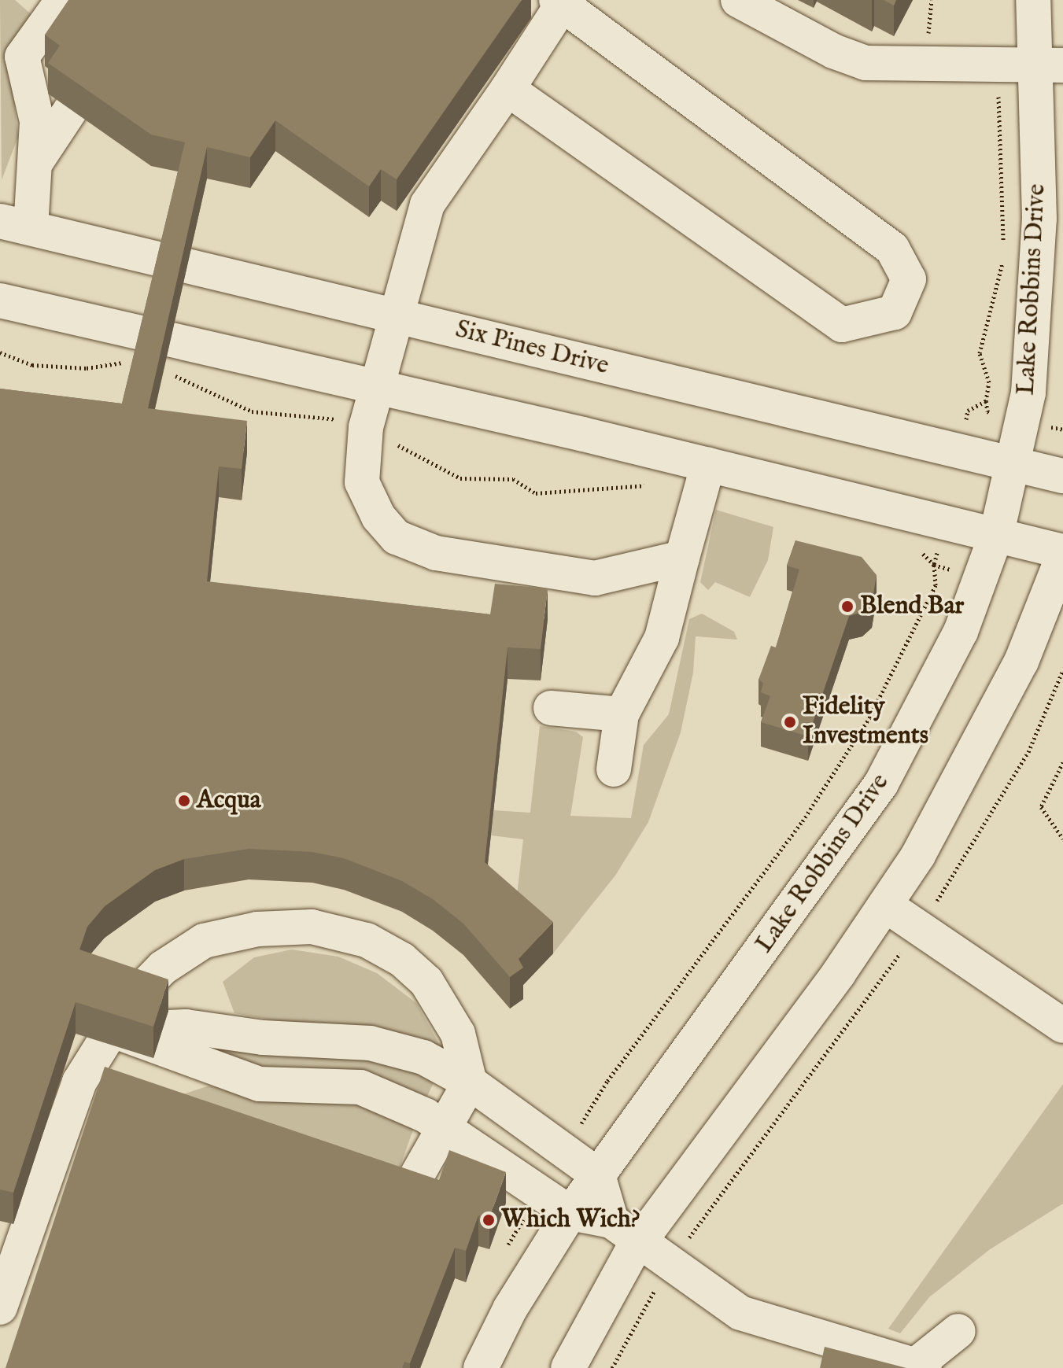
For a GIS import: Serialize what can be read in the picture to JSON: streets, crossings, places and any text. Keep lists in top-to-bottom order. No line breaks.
{"streets":{"street":["Lake Robbins Drive","Six Pines Drive"]},"crossings":[["Lake Robbins Drive","Six Pines Drive"]],"places":["Blend Bar","Fidelity Investments","Acqua","Which Wich?"]}
